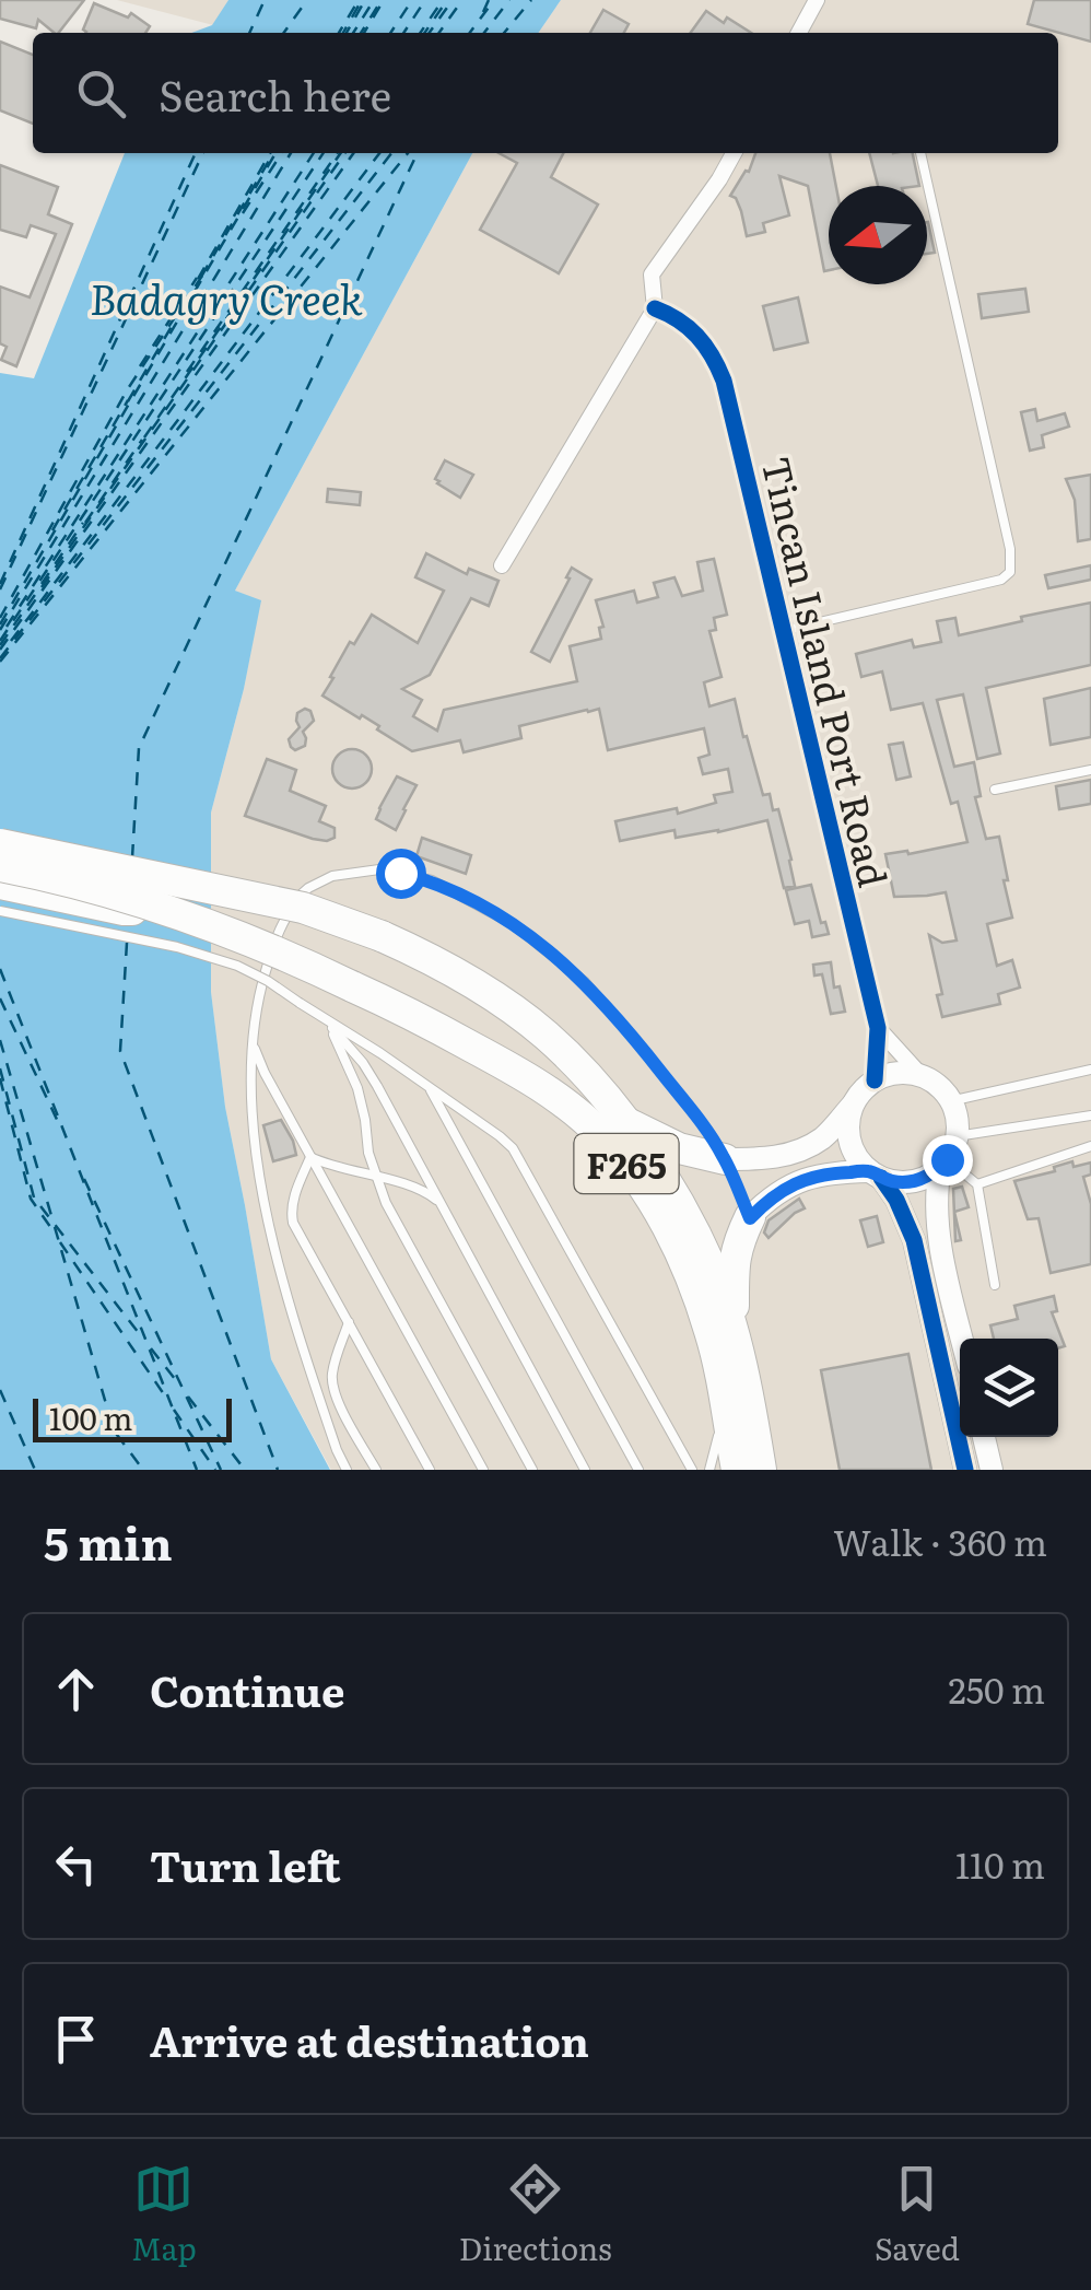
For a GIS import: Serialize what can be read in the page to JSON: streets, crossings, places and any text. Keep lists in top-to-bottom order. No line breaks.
{"streets":{"highway":["F265"],"street":["Tincan Island Port Road"]},"water":["Badagry Creek"],"scale_bar":"100 m","north":"left","page":{"search":"Search here","scale":"100 m","heading":["5 min","Walk · 360 m"],"list":[["Continue","250 m"],["Turn left","110 m"],"Arrive at destination"],"nav":["Map","Directions","Saved"]}}
